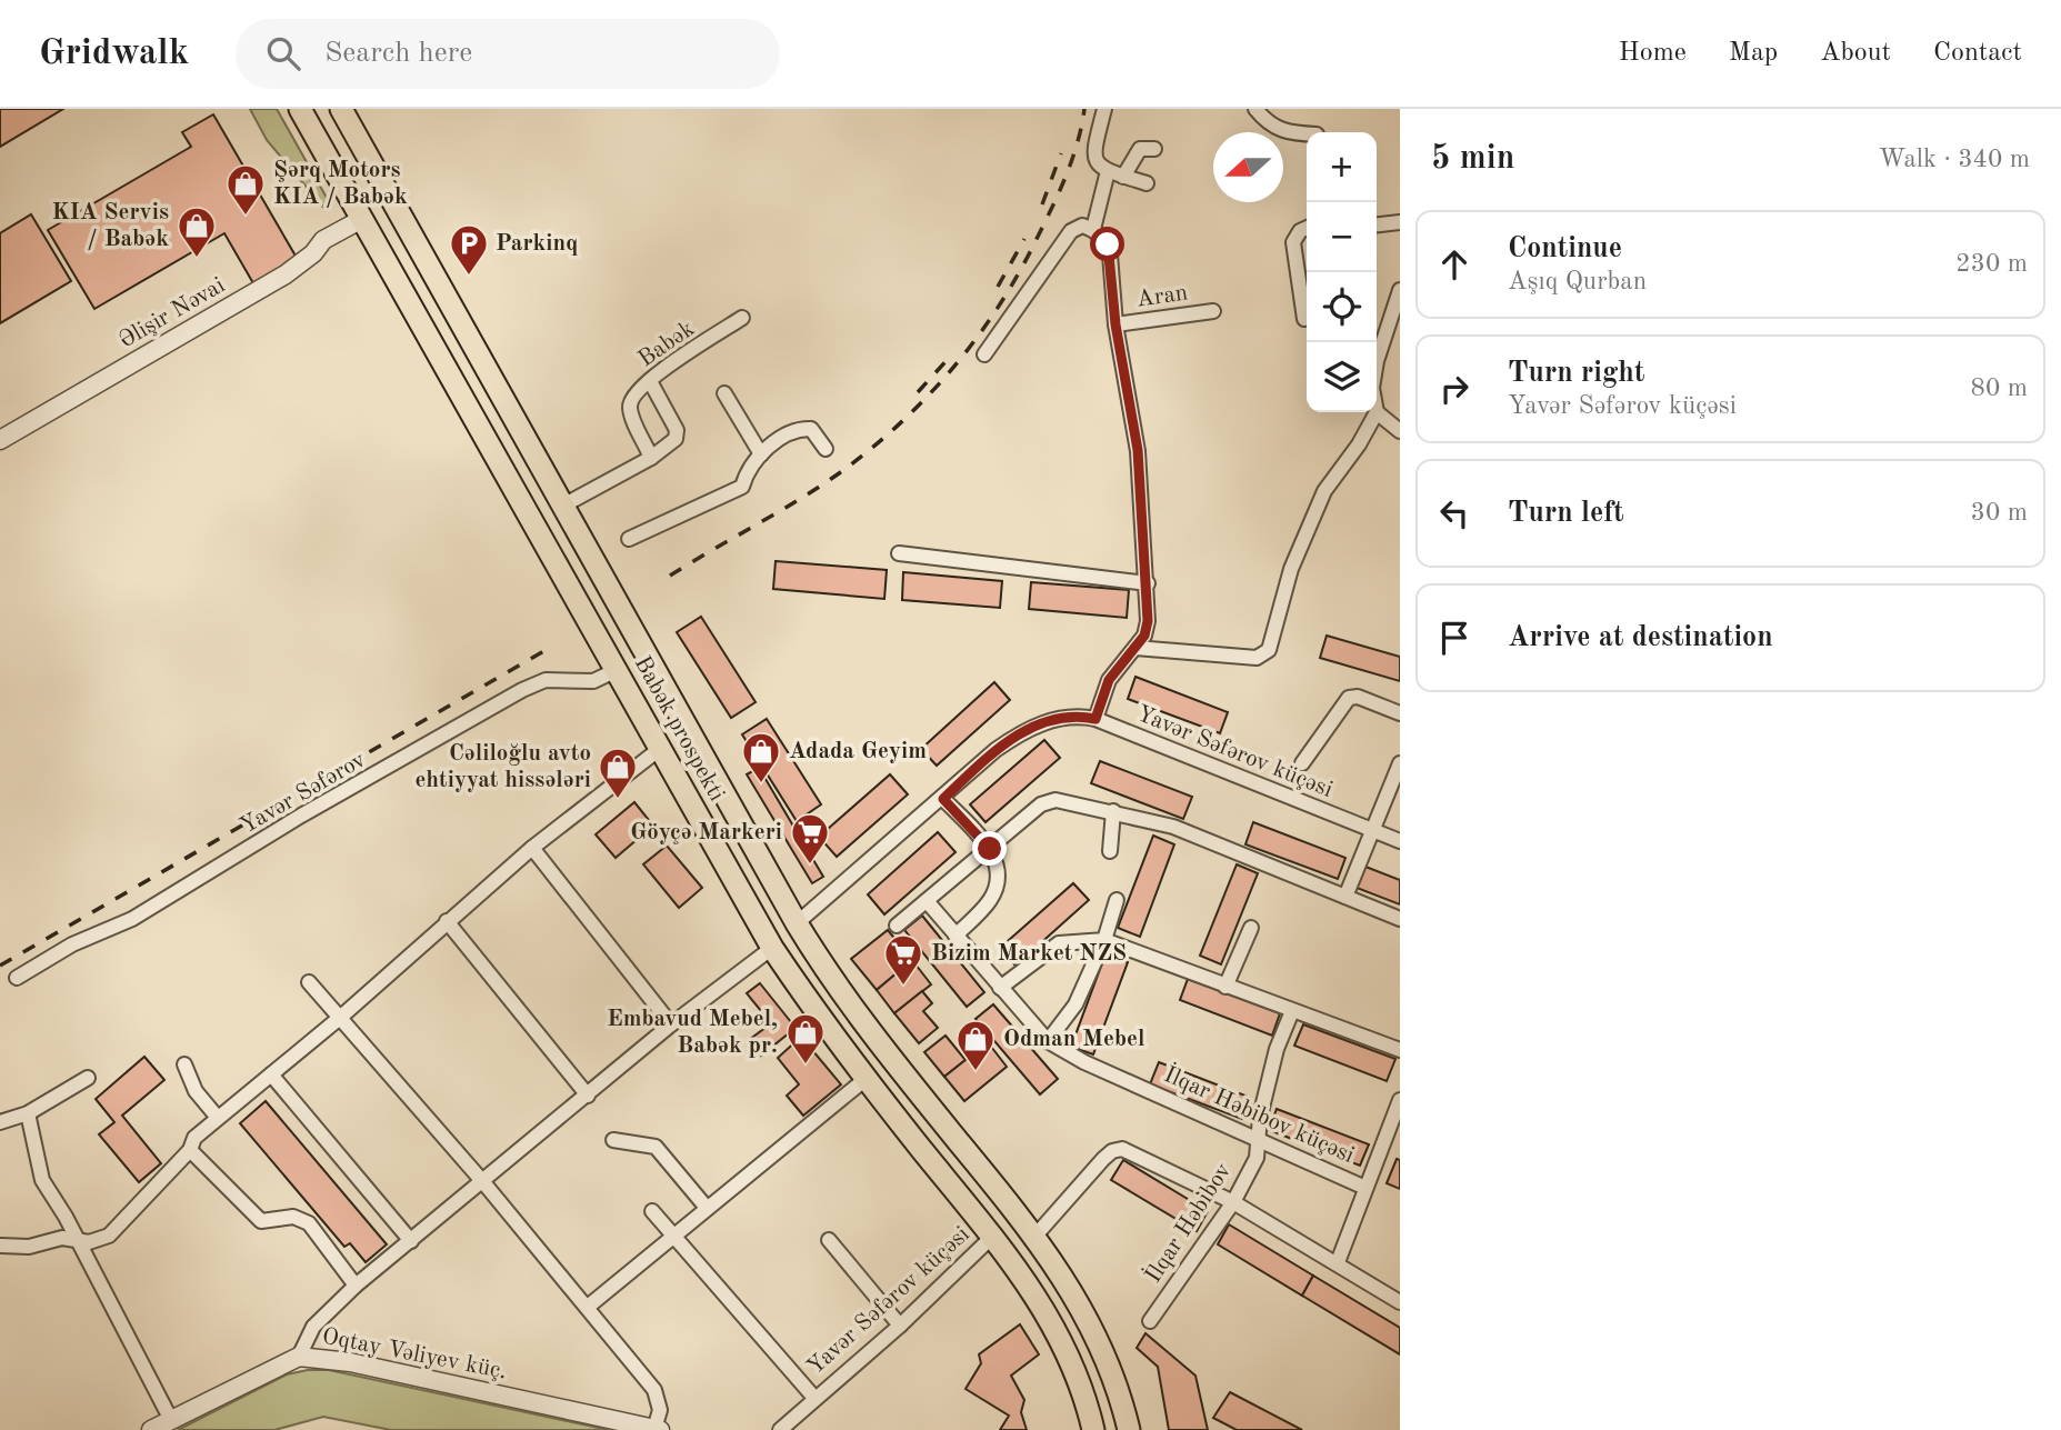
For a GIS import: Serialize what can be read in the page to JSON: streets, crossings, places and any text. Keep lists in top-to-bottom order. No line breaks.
{"streets":{"main road":["Babək prospekti"],"street":["Aran","Əlişir Nəvai","Babək","Yavər Səfərov küçəsi","Yavər Səfərov","İlqar Həbibov küçəsi","İlqar Həbibov","Oqtay Vəliyev küç."]},"crossings":[["Əlişir Nəvai","Babək prospekti"],["Babək prospekti","Yavər Səfərov küçəsi"],["Babək prospekti","Yavər Səfərov"],["İlqar Həbibov küçəsi","İlqar Həbibov"]],"places":{"shop":["Şərq Motors KIA / Babək","KIA Servis / Babək","Adada Geyim","Cəliloğlu avto ehtiyyat hissələri","Embavud Mebel, Babək pr.","Odman Mebel"],"parking":["Parkinq"],"supermarket":["Göyçə Markeri","Bizim Market NZS"]},"north":"left","page":{"header":"Gridwalk","search":"Search here","nav":["Home","Map","About","Contact"],"heading":["5 min","Walk · 340 m"],"map_buttons":["+","−"],"list":[["Continue","Aşıq Qurban","230 m"],["Turn right","Yavər Səfərov küçəsi","80 m"],["Turn left","30 m"],"Arrive at destination"]}}
